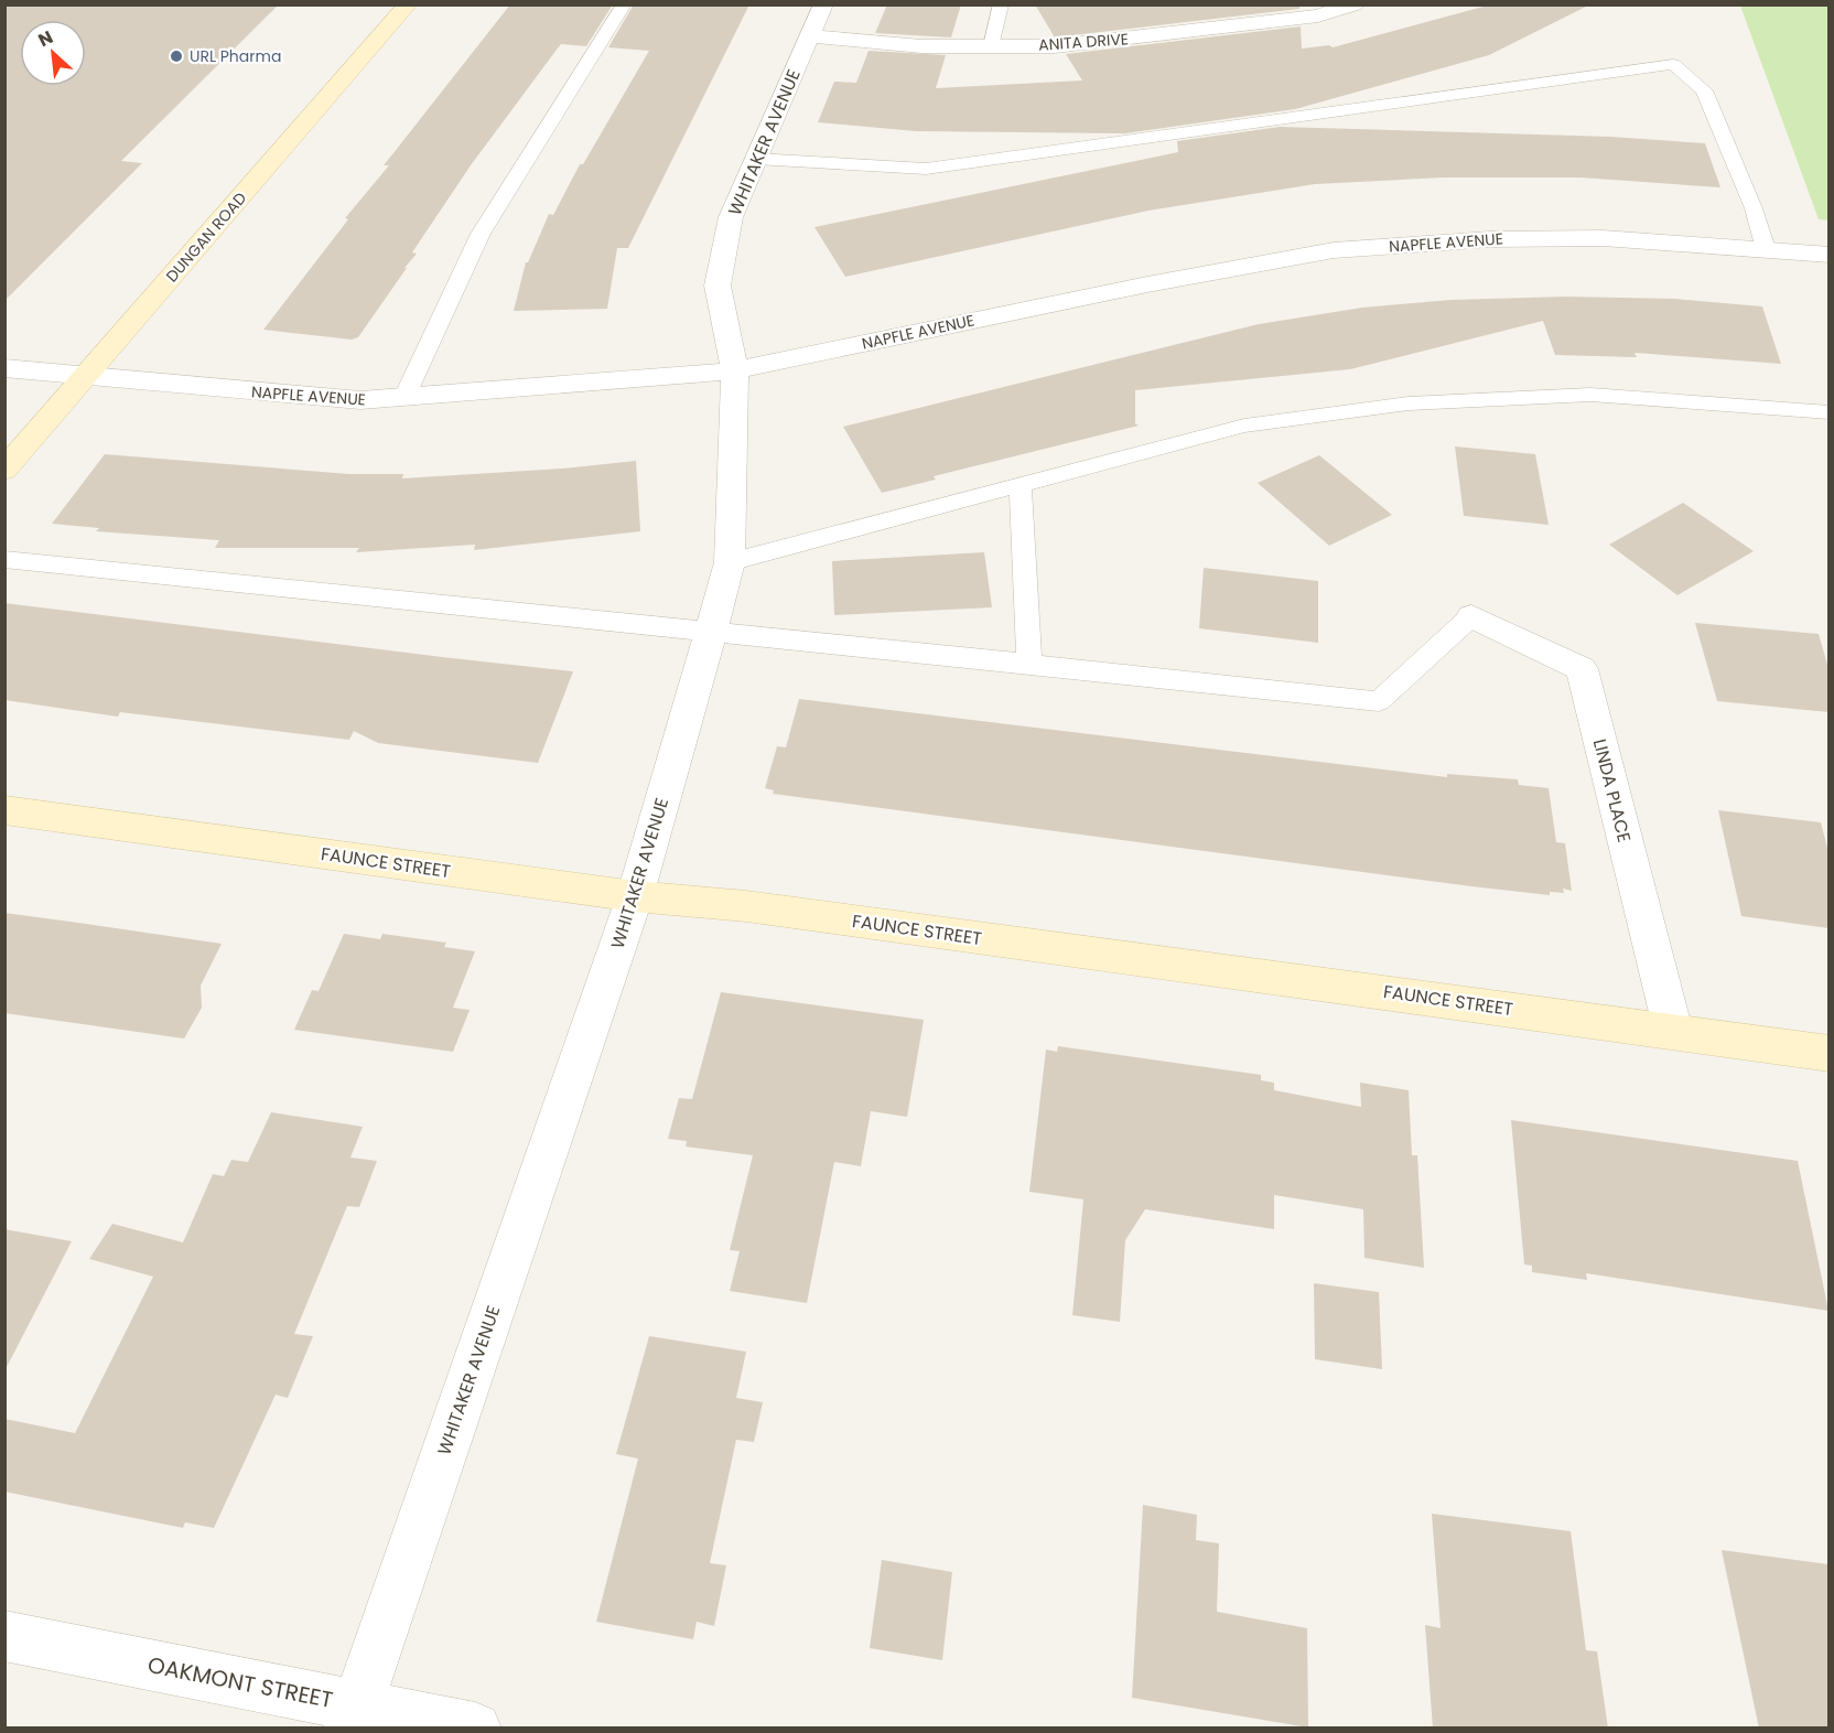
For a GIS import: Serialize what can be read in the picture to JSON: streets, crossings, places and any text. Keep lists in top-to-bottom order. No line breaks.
{"streets":{"street":["ANITA DRIVE","WHITAKER AVENUE","DUNGAN ROAD","NAPFLE AVENUE","LINDA PLACE","FAUNCE STREET","OAKMONT STREET"]},"crossings":[["ANITA DRIVE","WHITAKER AVENUE"],["WHITAKER AVENUE","NAPFLE AVENUE"],["WHITAKER AVENUE","FAUNCE STREET"],["WHITAKER AVENUE","OAKMONT STREET"],["DUNGAN ROAD","NAPFLE AVENUE"],["LINDA PLACE","FAUNCE STREET"]],"places":["URL Pharma"],"north":"top left"}
